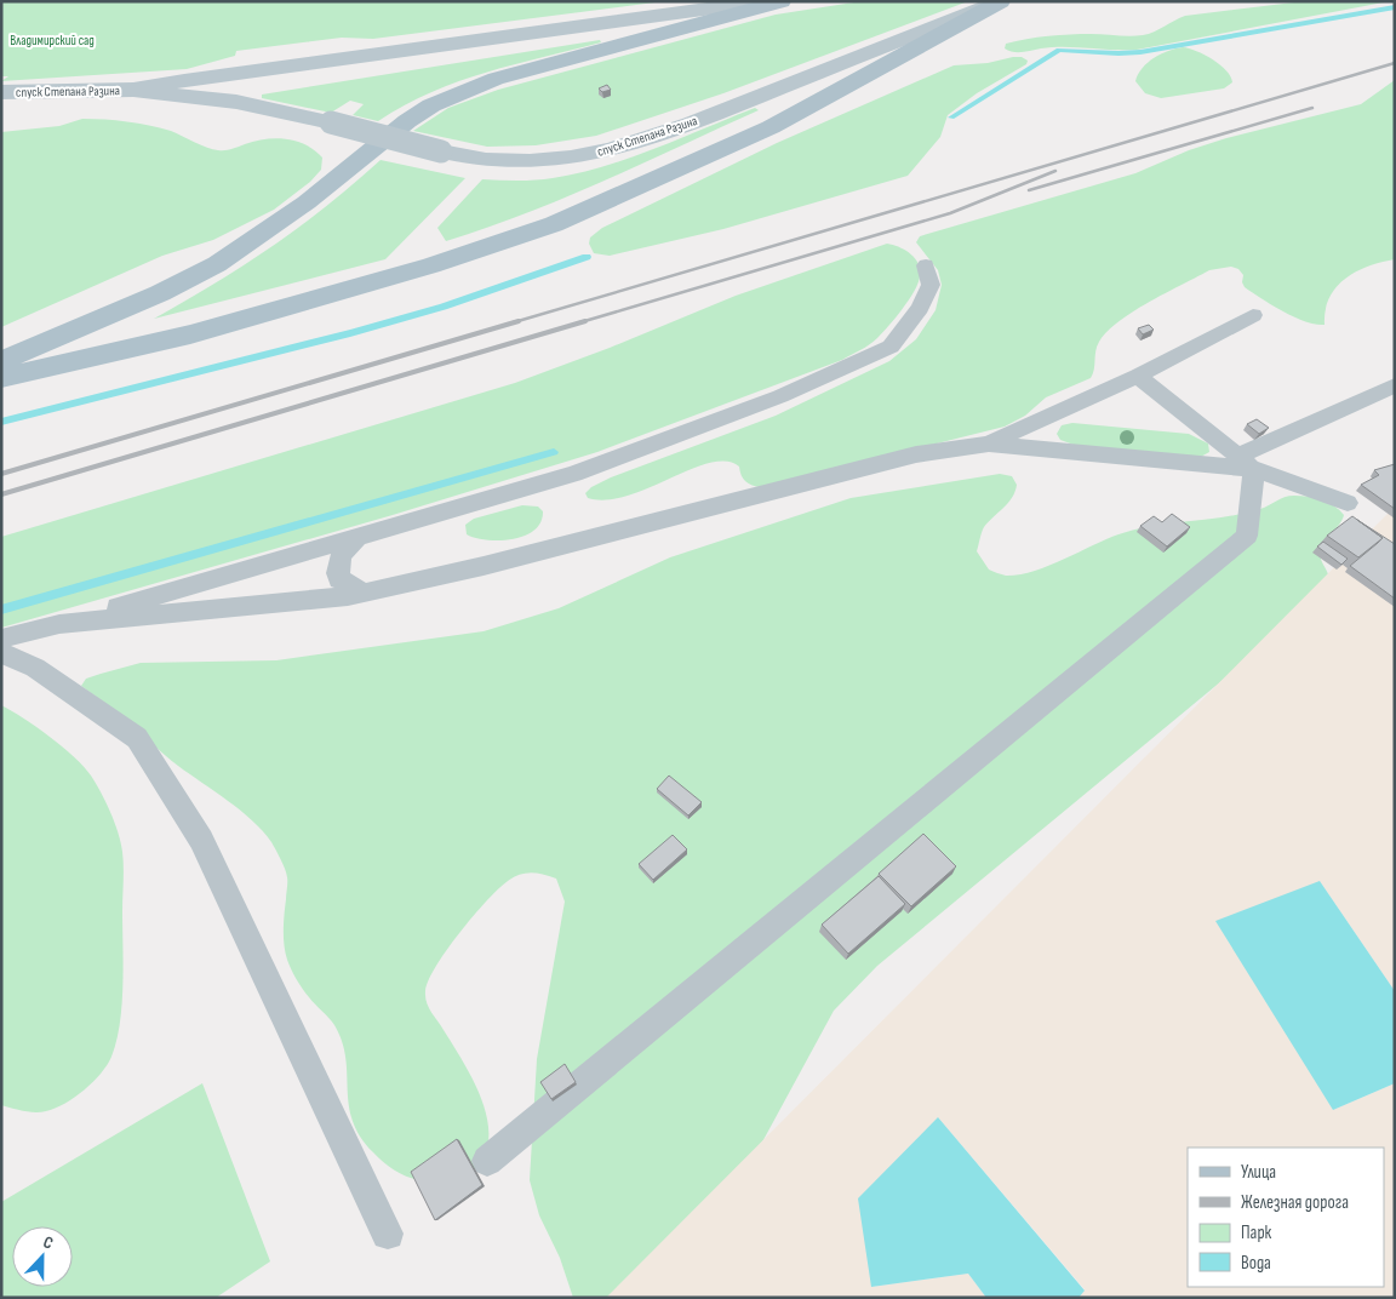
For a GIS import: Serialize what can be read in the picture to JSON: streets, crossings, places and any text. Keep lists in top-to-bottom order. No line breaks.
{"streets":{"main road":["спуск Степана Разина"]},"parks":["Владимирский сад"],"legend":["Улица","Железная дорога","Парк","Вода"],"north":"top"}
